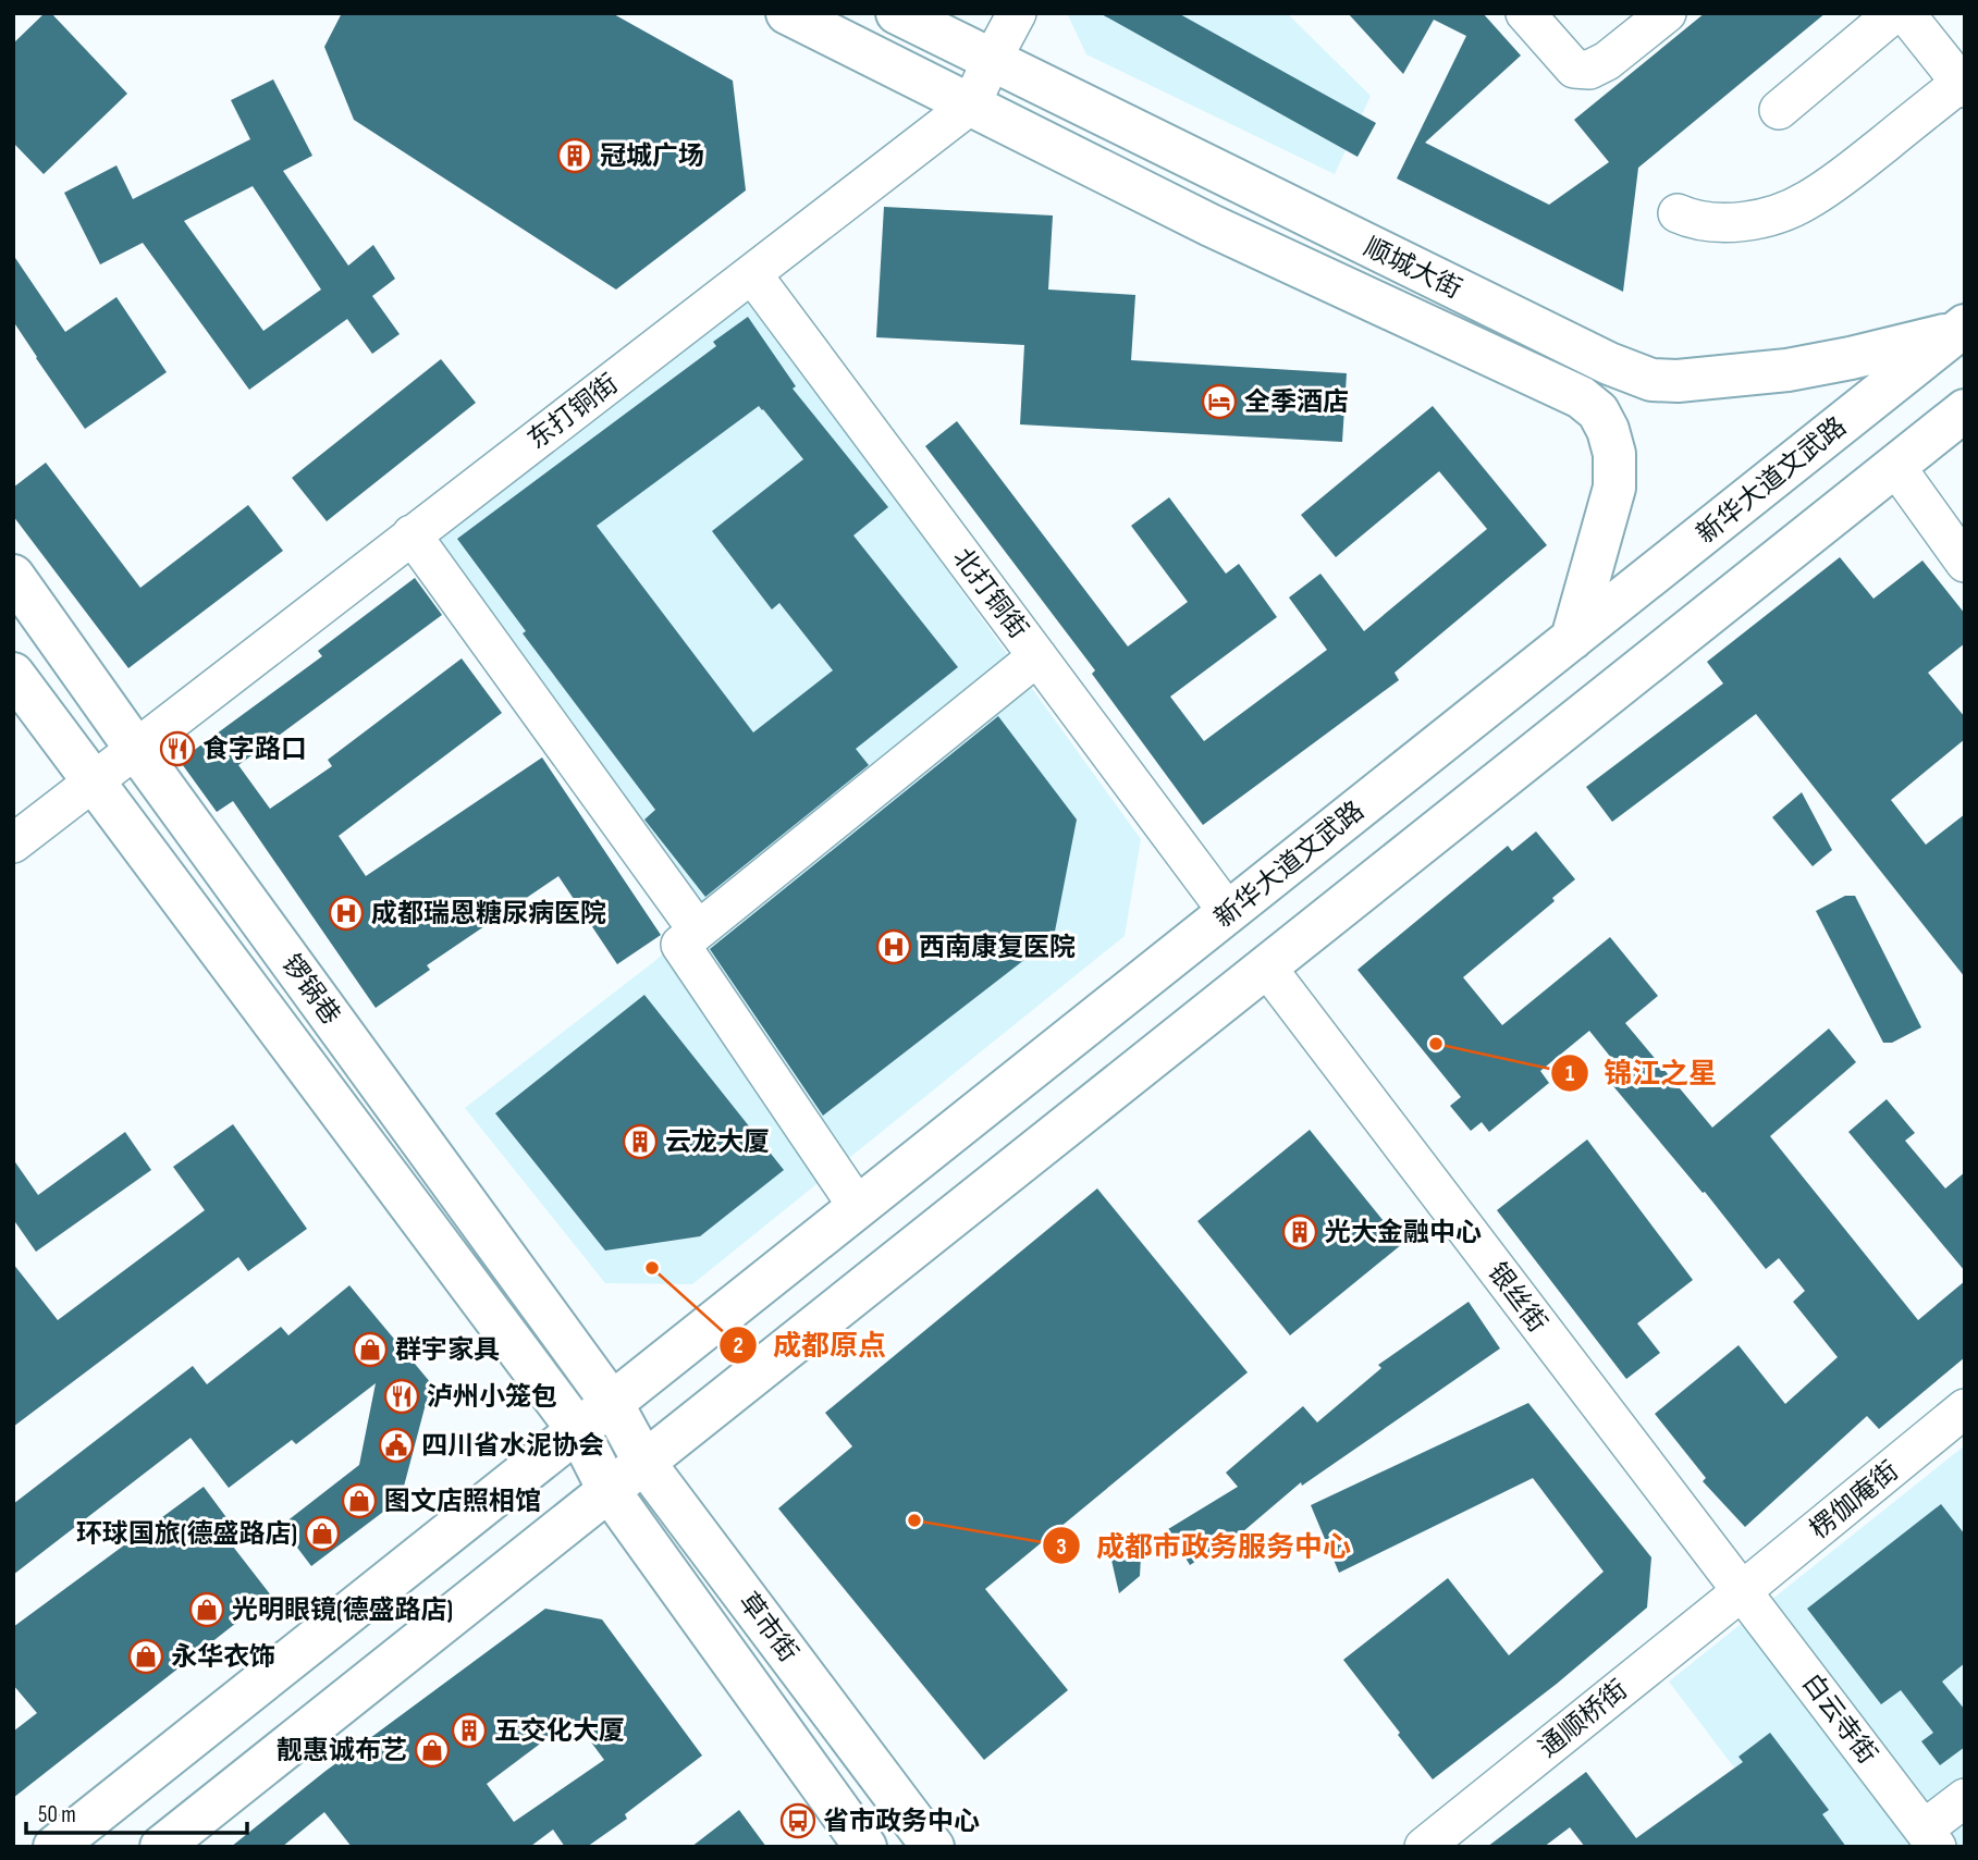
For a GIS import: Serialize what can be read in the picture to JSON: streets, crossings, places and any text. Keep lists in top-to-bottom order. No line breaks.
{"streets":{"main road":["顺城大街","新华大道文武路","锣锅巷","草市街"],"street":["东打铜街","北打铜街","银丝街","楞伽庵街","通顺桥街","白云寺街"]},"crossings":[["顺城大街","东打铜街"],["顺城大街","新华大道文武路"],["东打铜街","北打铜街"],["东打铜街","锣锅巷"],["新华大道文武路","北打铜街"],["新华大道文武路","锣锅巷"],["新华大道文武路","草市街"],["锣锅巷","草市街"],["银丝街","楞伽庵街"],["银丝街","通顺桥街"],["银丝街","白云寺街"],["楞伽庵街","通顺桥街"],["楞伽庵街","白云寺街"],["通顺桥街","白云寺街"]],"places":{"building":["冠城广场","云龙大厦","光大金融中心","五交化大厦"],"hotel":["全季酒店"],"restaurant":["食字路口","泸州小笼包"],"hospital":["成都瑞恩糖尿病医院","西南康复医院"],"other":["锦江之星","成都原点","成都市政务服务中心"],"shop":["群宇家具","图文店照相馆","环球国旅(德盛路店)","光明眼镜(德盛路店)","永华衣饰","靓惠诚布艺"],"public building":["四川省水泥协会"],"bus stop":["省市政务中心"]},"scale_bar":"50 m"}
